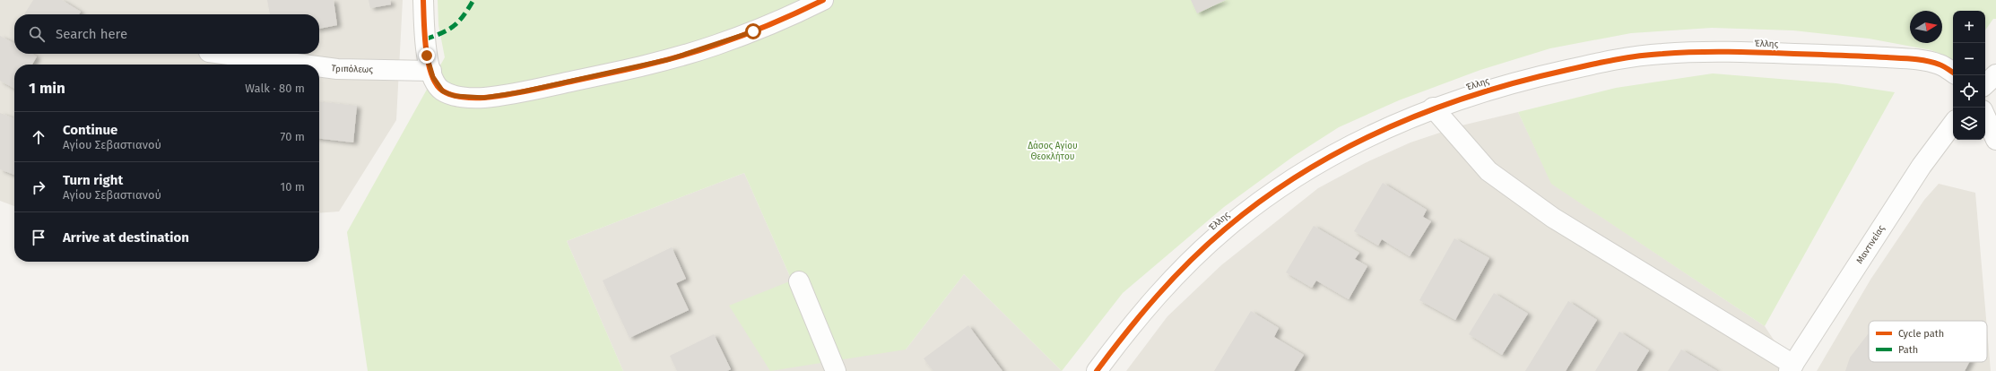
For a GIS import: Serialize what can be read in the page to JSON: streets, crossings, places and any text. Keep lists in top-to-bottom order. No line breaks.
{"streets":{"street":["Έλλης","Τριπόλεως","Μαντινείας"]},"parks":["Δάσος Αγίου Θεοκλήτου"],"legend":["Cycle path","Path"],"north":"right","page":{"map_buttons":["+","−"],"search":"Search here","heading":["1 min","Walk · 80 m"],"list":[["Continue","Αγίου Σεβαστιανού","70 m"],["Turn right","Αγίου Σεβαστιανού","10 m"],"Arrive at destination"]}}
